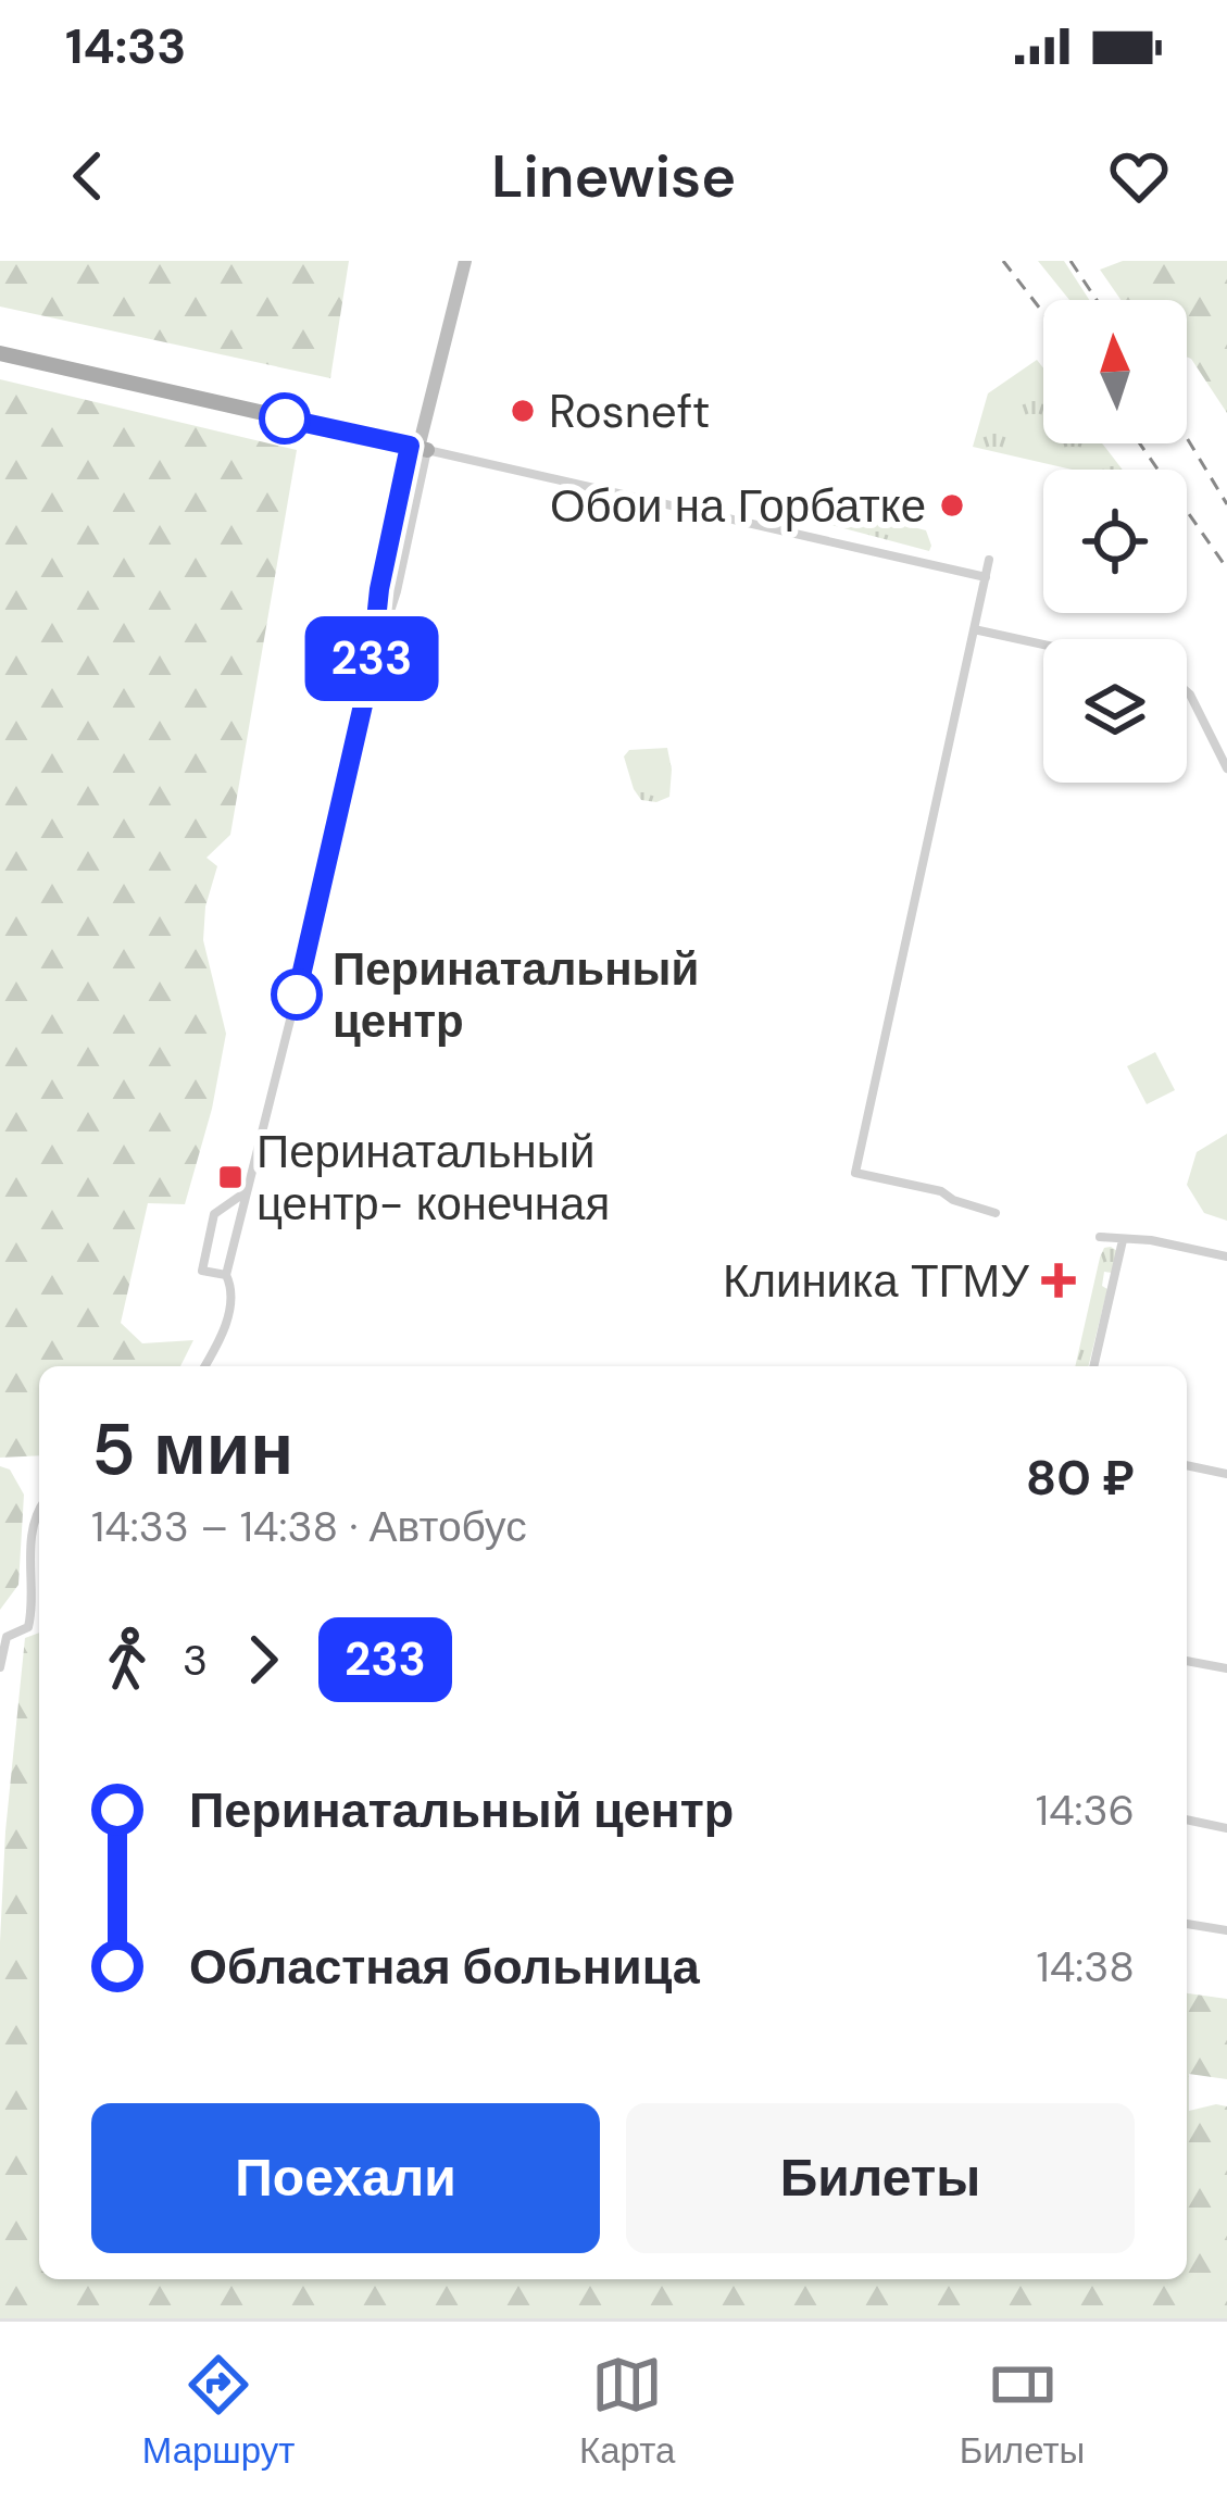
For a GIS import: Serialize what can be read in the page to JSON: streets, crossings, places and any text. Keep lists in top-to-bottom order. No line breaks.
{"places":{"other":["Rosneft","Обои на Горбатке","Перинатальный центр"],"transit":["Перинатальный центр- конечная"],"health":["Клиника ТГМУ"]},"lines":["bus line 233"],"north":"top","page":{"status":"14:33","header":"Linewise","on_map":"233","heading":["5 мин","14:33 – 14:38 · Автобус","80 ₽"],"legs":["3","233"],"list":[{"name":"Перинатальный центр","value":"14:36"},{"name":"Областная больница","value":"14:38"}],"buttons":["Поехали","Билеты"],"tabs":["Маршрут","Карта","Билеты"]}}
